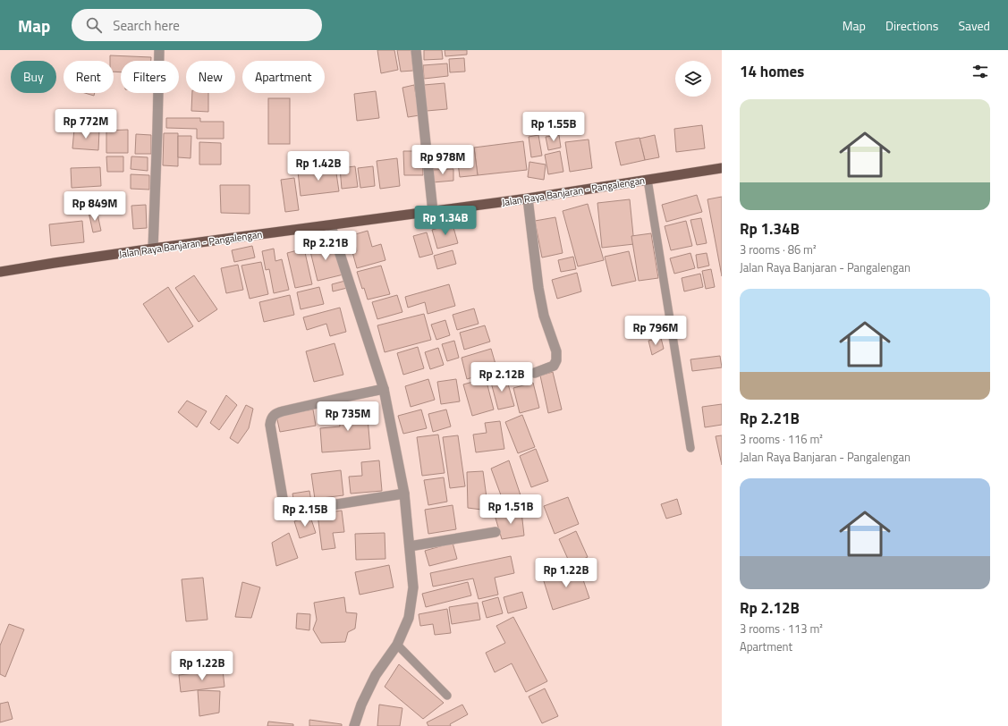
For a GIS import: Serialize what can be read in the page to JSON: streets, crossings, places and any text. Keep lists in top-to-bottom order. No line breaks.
{"streets":{"main road":["Jalan Raya Banjaran - Pangalengan"]},"page":{"header":"Map","search":"Search here","nav":["Map","Directions","Saved"],"heading":"14 homes","chip":["Buy","Rent","Filters","New","Apartment"],"list":[{"name":"Rp 1.34B","note":"3 rooms · 86 m² · Jalan Raya Banjaran - Pangalengan"},{"name":"Rp 2.21B","note":"3 rooms · 116 m² · Jalan Raya Banjaran - Pangalengan"},{"name":"Rp 2.12B","note":"3 rooms · 113 m² · Apartment"}],"price":["Rp 772M","Rp 1.55B","Rp 978M","Rp 1.42B","Rp 849M","Rp 1.34B","Rp 2.21B","Rp 796M","Rp 2.12B","Rp 735M","Rp 1.51B","Rp 2.15B","Rp 1.22B","Rp 1.22B"]}}
